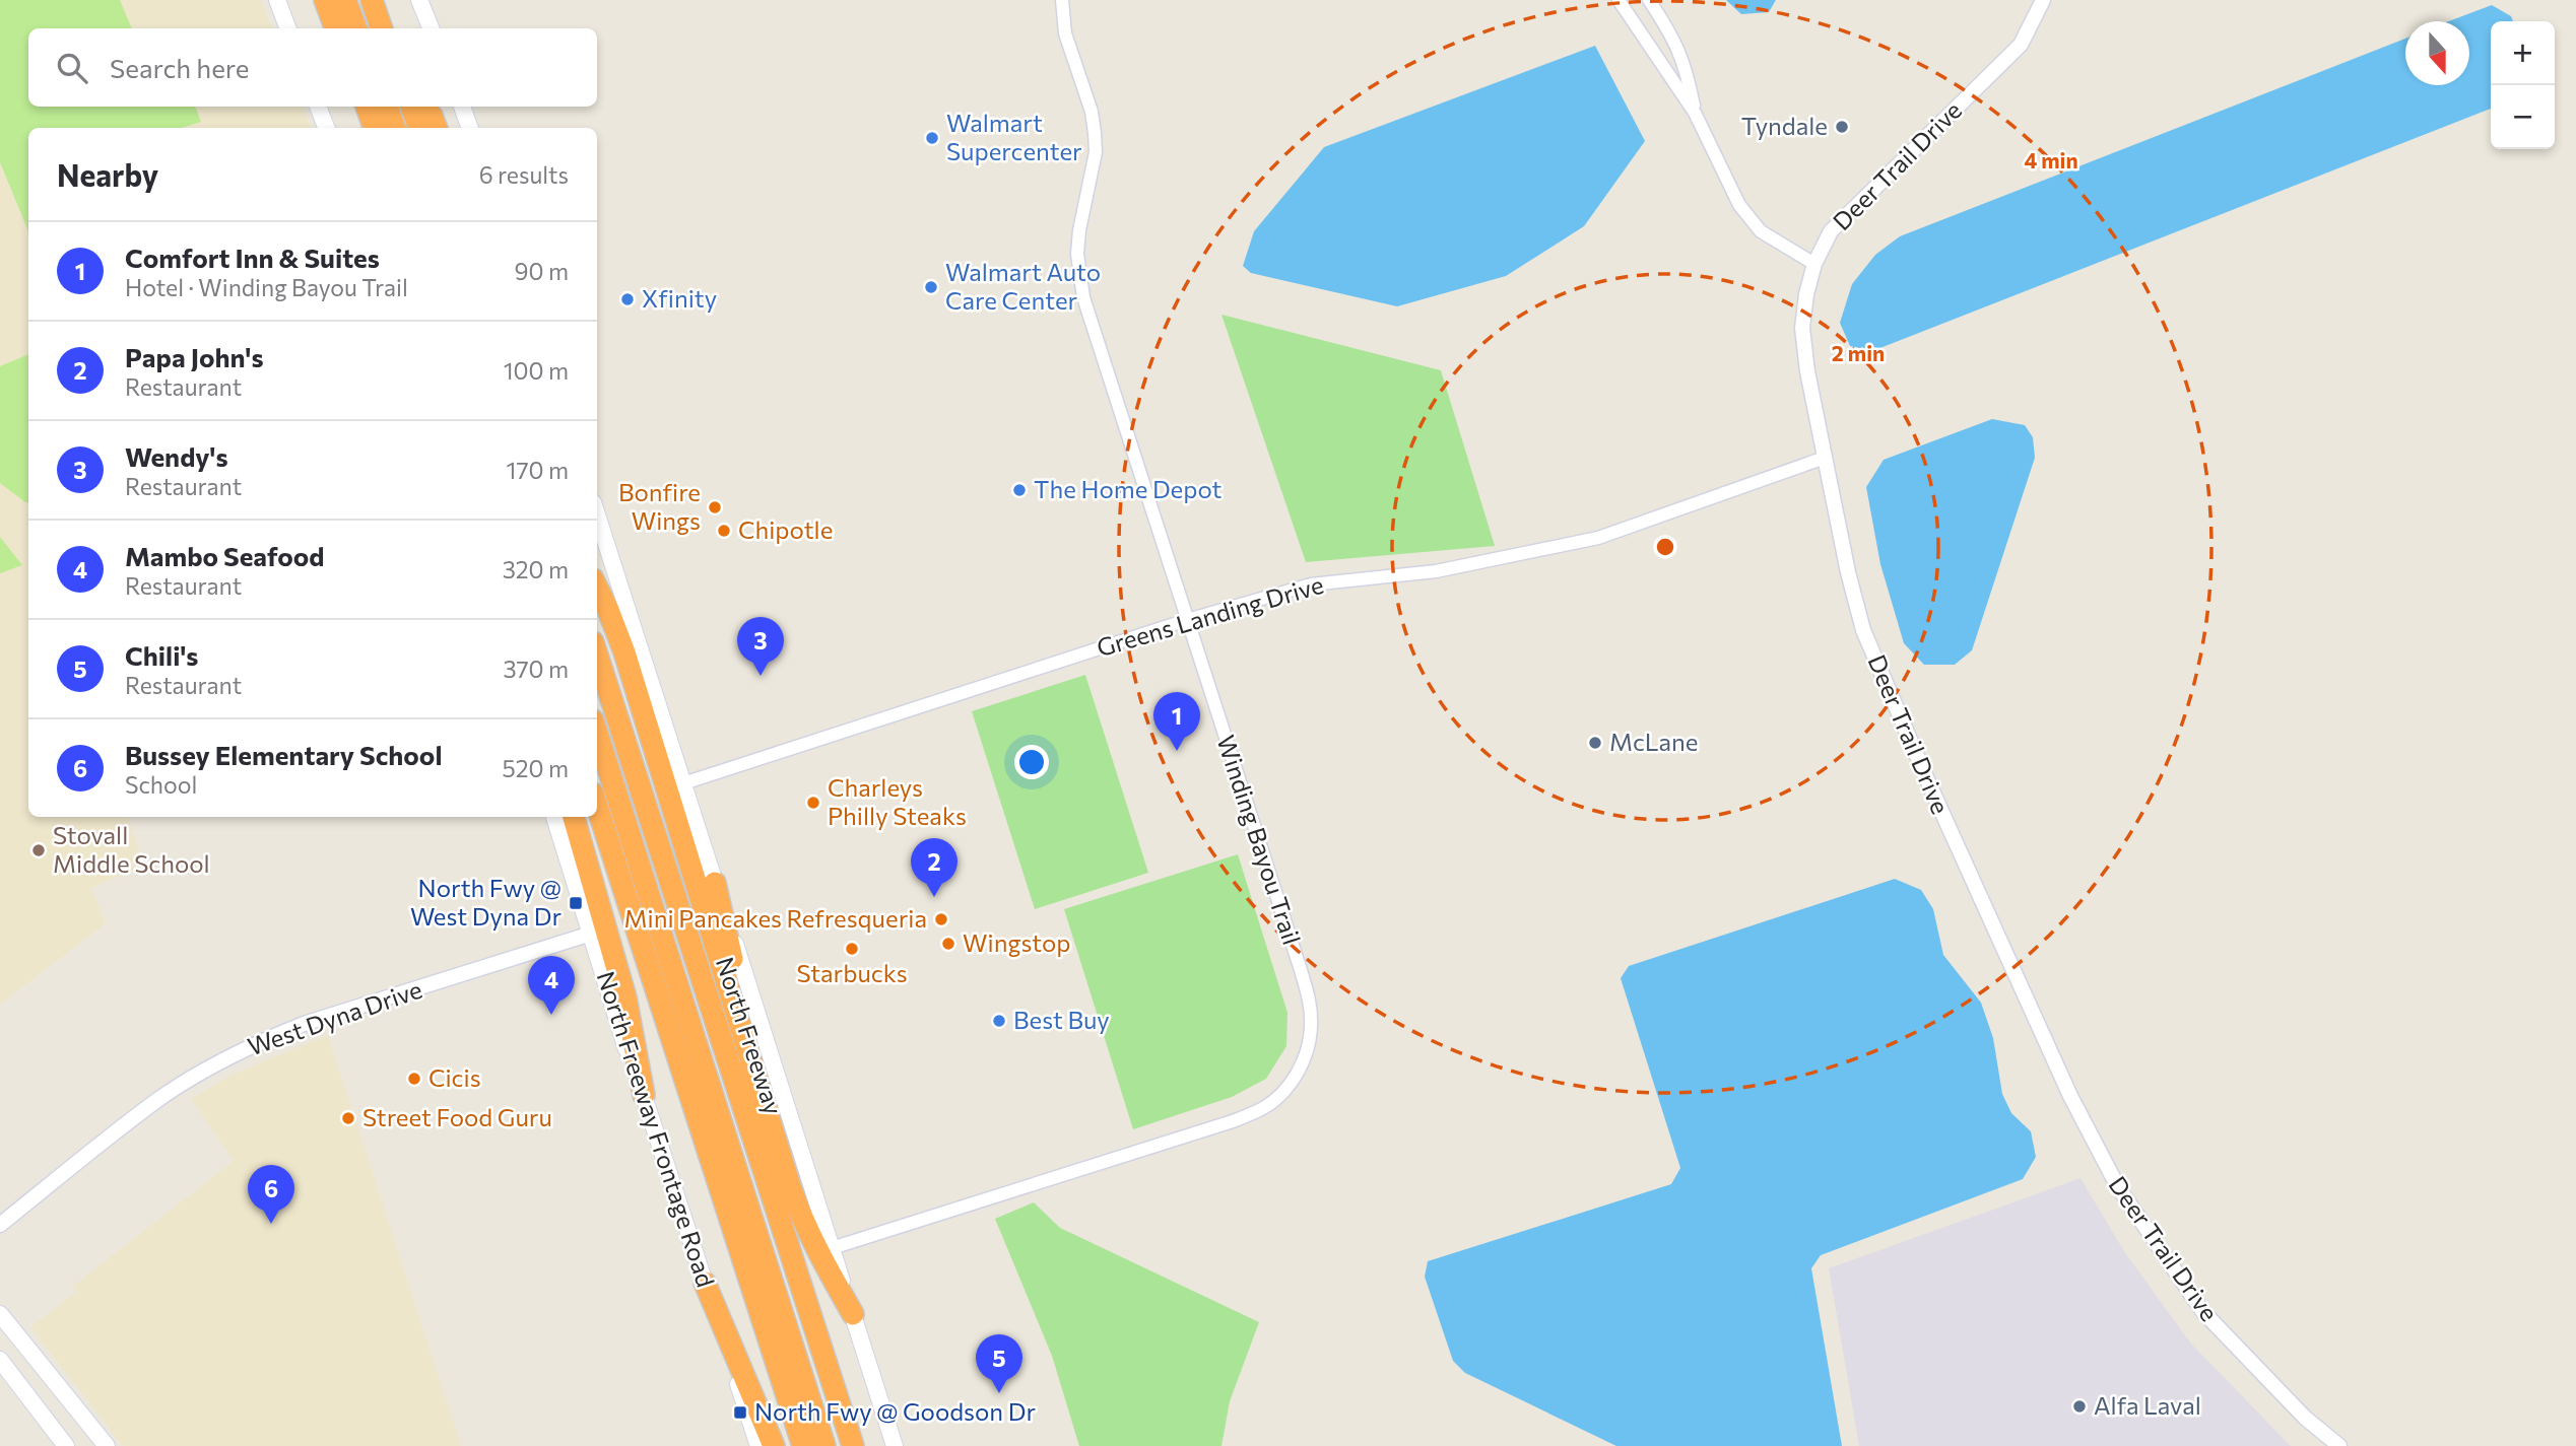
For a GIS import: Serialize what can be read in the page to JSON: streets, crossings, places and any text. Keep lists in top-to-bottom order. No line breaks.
{"streets":{"highway":["North Freeway"],"main road":["North Freeway Frontage Road"],"street":["Deer Trail Drive","Greens Landing Drive","Winding Bayou Trail","West Dyna Drive"]},"crossings":[["Deer Trail Drive","Greens Landing Drive"],["Greens Landing Drive","Winding Bayou Trail"],["West Dyna Drive","North Freeway Frontage Road"]],"places":{"other":["Tyndale","Walmart Supercenter","Walmart Auto Care Center","Xfinity","The Home Depot","Bonfire Wings","Chipotle","McLane","Charleys Philly Steaks","Stovall Middle School","Mini Pancakes Refresqueria","Wingstop","Starbucks","Best Buy","Cicis","Street Food Guru","Alfa Laval"],"transit":["North Fwy @ West Dyna Dr","North Fwy @ Goodson Dr"]},"north":"bottom","page":{"map_buttons":["+","−"],"search":"Search here","heading":["Nearby","6 results"],"list":[{"mark":"1","name":"Comfort Inn & Suites","note":"Hotel · Winding Bayou Trail","value":"90 m"},{"mark":"2","name":"Papa John's","note":"Restaurant","value":"100 m"},{"mark":"3","name":"Wendy's","note":"Restaurant","value":"170 m"},{"mark":"4","name":"Mambo Seafood","note":"Restaurant","value":"320 m"},{"mark":"5","name":"Chili's","note":"Restaurant","value":"370 m"},{"mark":"6","name":"Bussey Elementary School","note":"School","value":"520 m"}],"pins":["3","1","2","4","6","5"]},"rings":["4 min","2 min"]}
